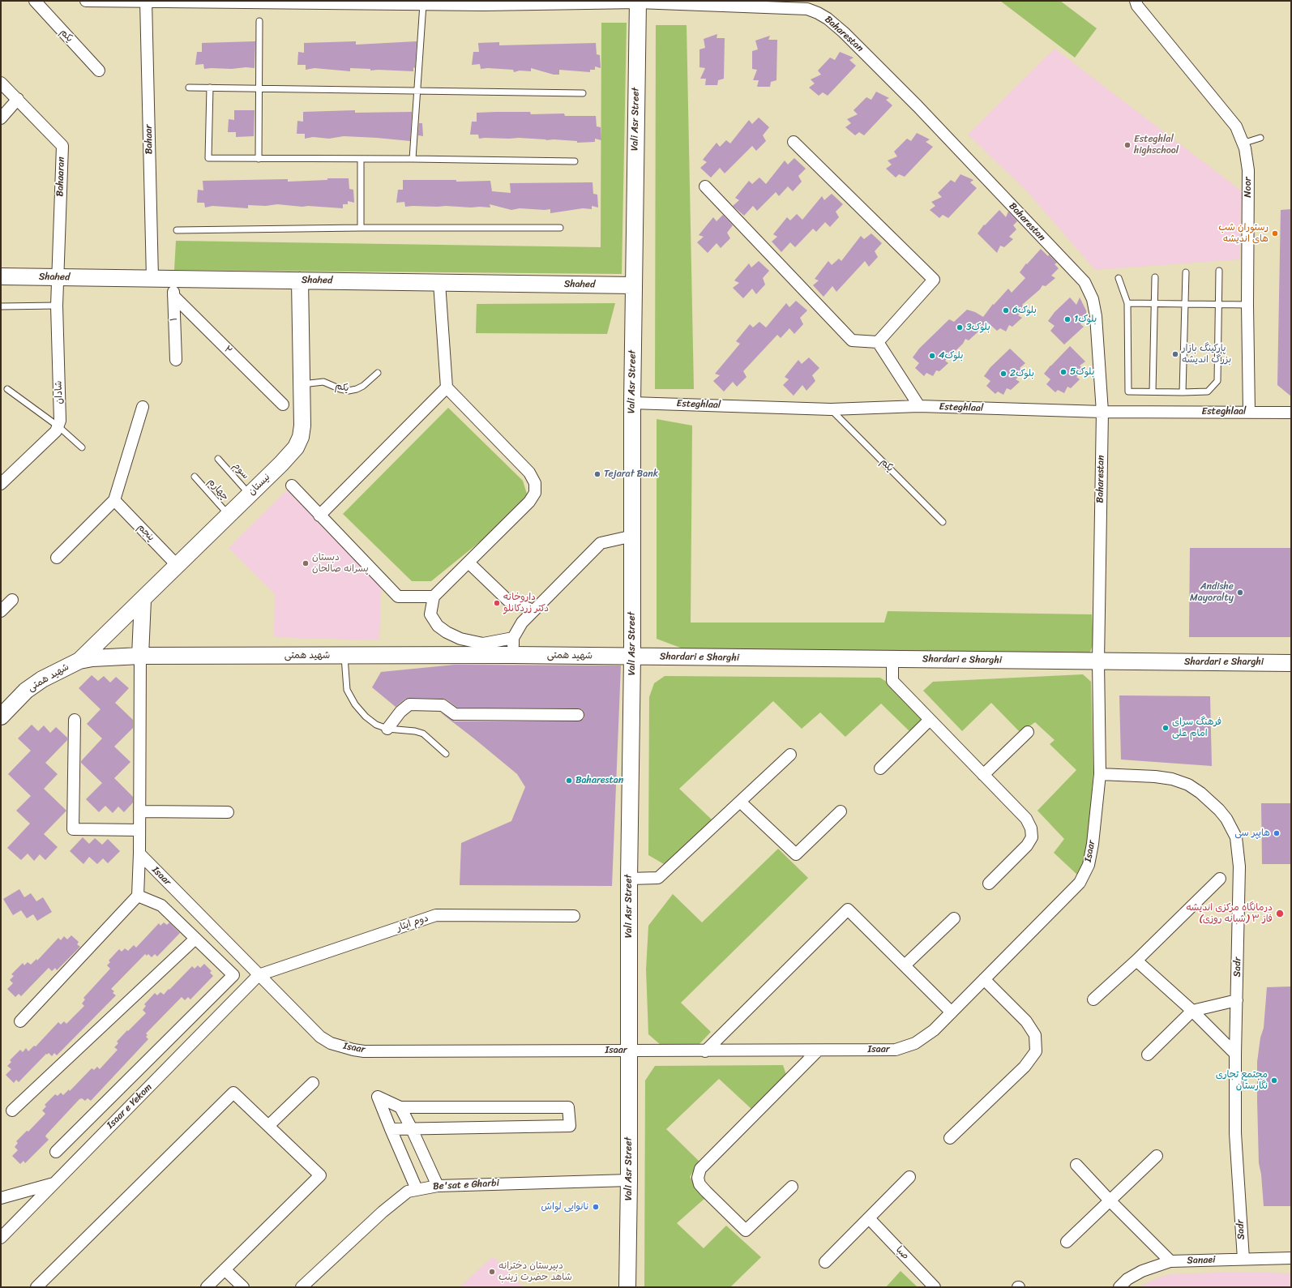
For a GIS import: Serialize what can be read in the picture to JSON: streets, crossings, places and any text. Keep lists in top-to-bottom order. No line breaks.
{"streets":{"main road":["Vali Asr Street","Shahed","نيستان","شهید همتی","Shardari e Sharghi"],"street":["Baharestan","یکم","Bahaar","Bahaaran","Noor","۱","۲","شادان","Esteghlaal","پنجم","Isaar","دوم ایثار","Sadr","Isaar e Yekom","Be'sat e Gharbi","صبا","Sanaei"],"lane":["سوم","چهارم"]},"crossings":[["Baharestan","Vali Asr Street"],["Baharestan","Bahaar"],["Baharestan","Esteghlaal"],["Baharestan","Shardari e Sharghi"],["Baharestan","Isaar"],["یکم","Esteghlaal"],["یکم","نيستان"],["Vali Asr Street","Shahed"],["Vali Asr Street","Esteghlaal"],["Vali Asr Street","شهید همتی"],["Vali Asr Street","Shardari e Sharghi"],["Vali Asr Street","Isaar"],["Vali Asr Street","Be'sat e Gharbi"],["Bahaar","Shahed"],["Bahaaran","Shahed"],["Bahaaran","شادان"],["Noor","Esteghlaal"],["Shahed","۱"],["Shahed","شادان"],["Shahed","نيستان"],["۱","۲"],["سوم","نيستان"],["نيستان","چهارم"],["نيستان","پنجم"],["نيستان","شهید همتی"],["شهید همتی","Shardari e Sharghi"],["Shardari e Sharghi","Isaar"],["Isaar","دوم ایثار"],["Isaar","Sadr"],["Isaar","Isaar e Yekom"],["دوم ایثار","Isaar e Yekom"],["Sadr","Sanaei"]],"places":["Esteghlal highschool","رستوران شب های اندیشه","بلوک6","بلوک1","بلوک3","پارکینگ بازار بزرگ اندیشه","بلوک4","بلوک5","بلوک2","Tejarat Bank","دبستان پسرانه صالحان","Andishe Mayoralty","داروخانه دکتر زردکانلو","فرهنگ سرای امام علی","Baharestan","هایپر سی","درمانگاه مرکزی اندیشه فاز ۳ (شبانه روزی)","مجتمع تجاری نگارستان","نانوایی لواش","دبیرستان دخترانه شاهد حضرت زینب"]}
